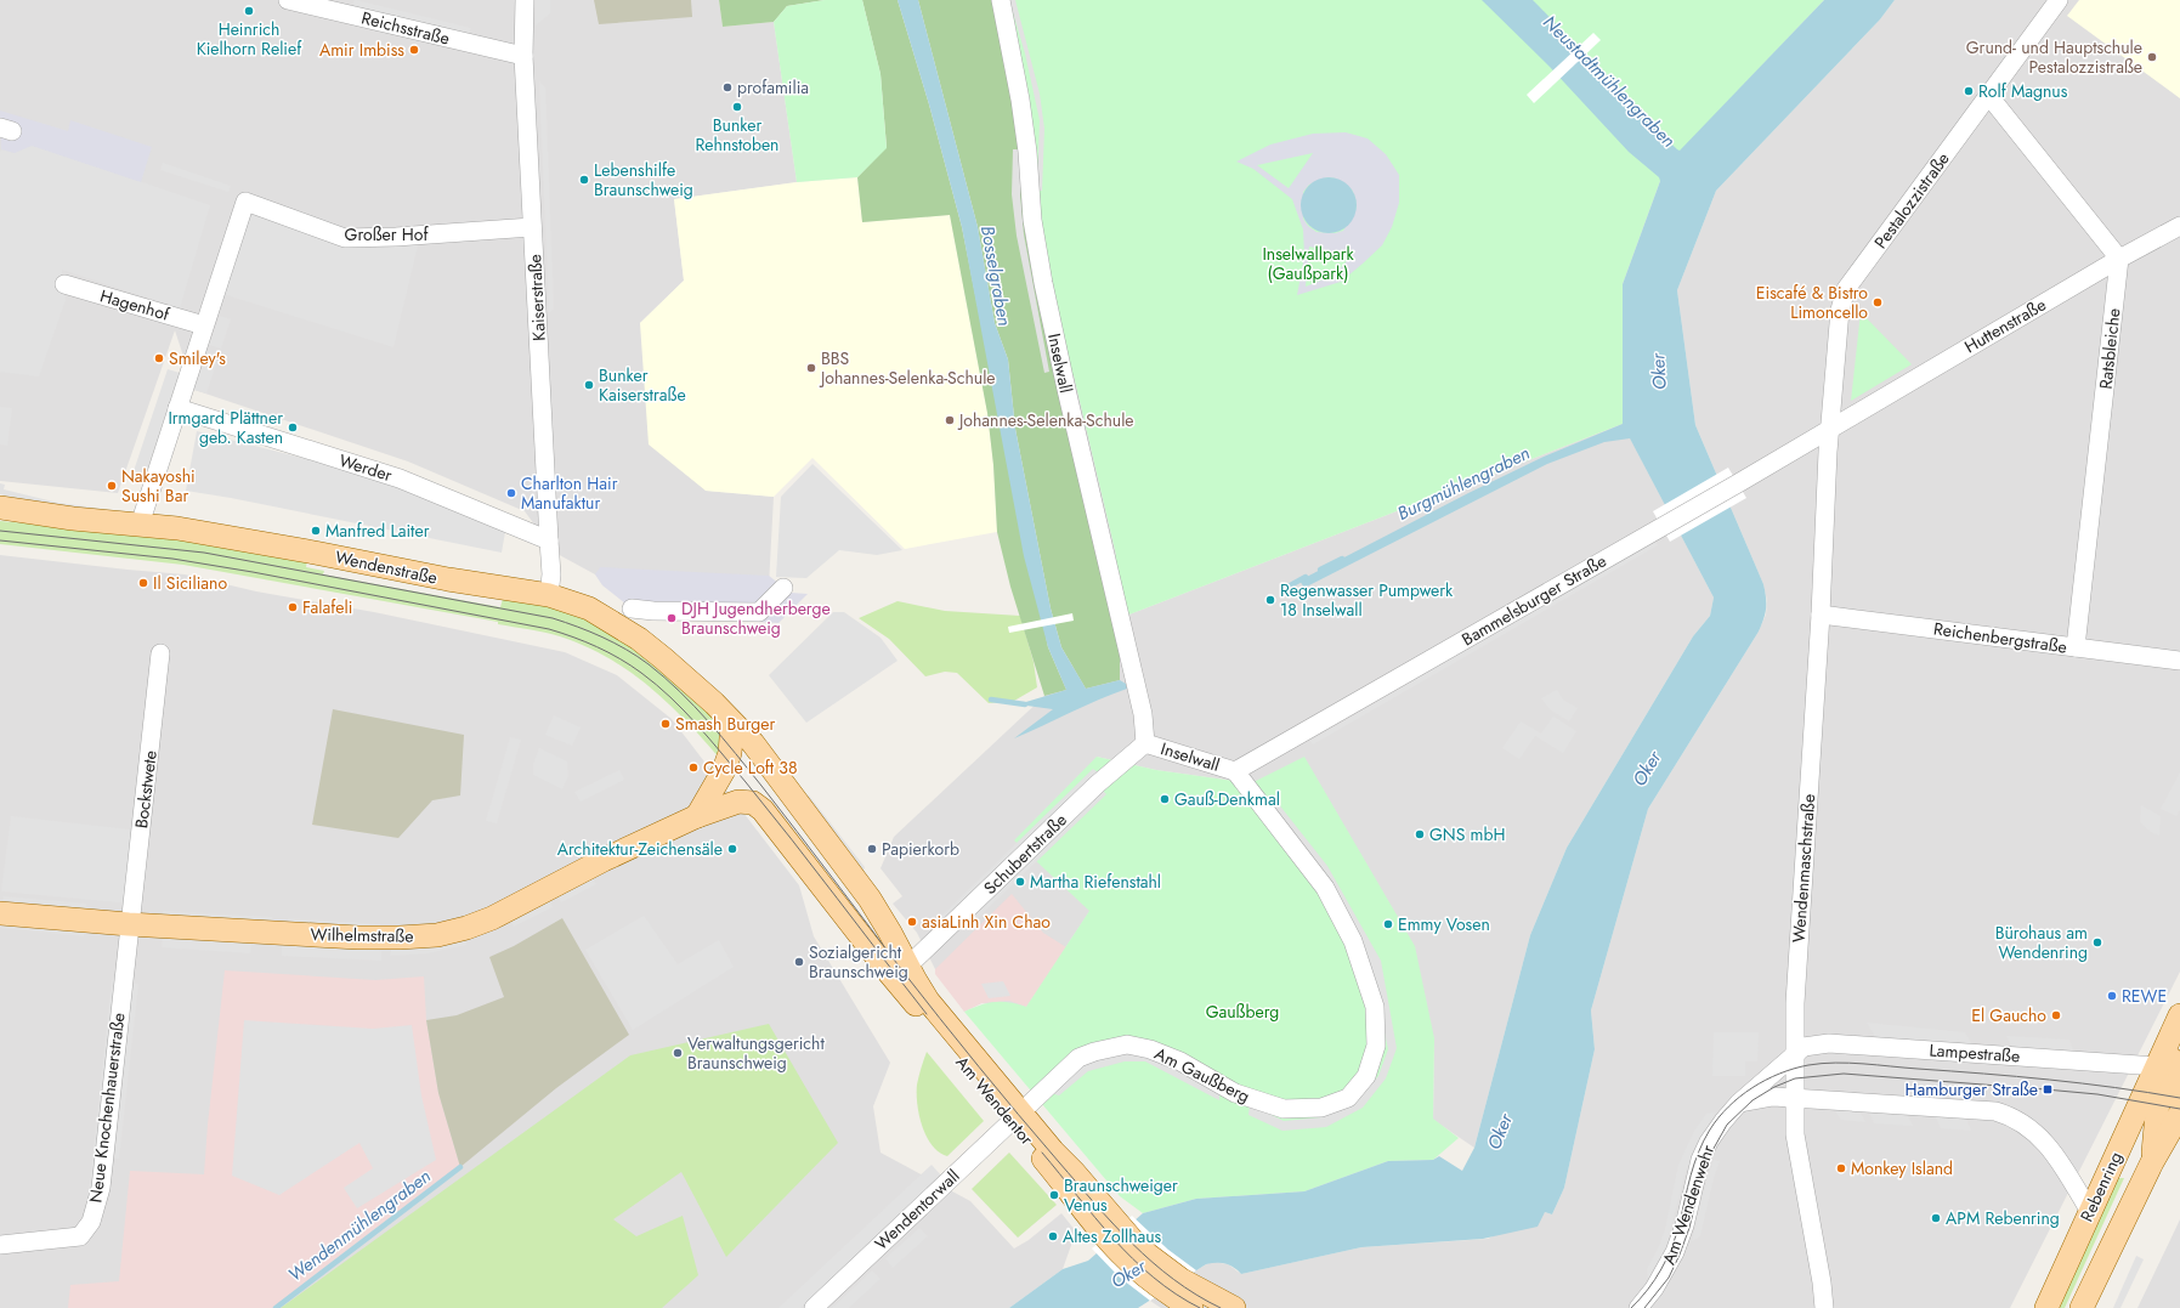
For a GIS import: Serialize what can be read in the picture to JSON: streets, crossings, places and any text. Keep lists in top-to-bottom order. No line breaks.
{"streets":{"main road":["Wendenstraße","Wilhelmstraße","Am Wendentor","Rebenring"],"street":["Reichsstraße","Pestalozzistraße","Großer Hof","Kaiserstraße","Hagenhof","Huttenstraße","Ratsbleiche","Inselwall","Werder","Bammelsburger Straße","Reichenbergstraße","Bockstwete","Schubertstraße","Wendenmaschstraße","Lampestraße","Am Gaußberg","Neue Knochenhauerstraße","Am Wendenwehr","Wendentorwall"]},"crossings":[["Reichsstraße","Kaiserstraße"],["Pestalozzistraße","Huttenstraße"],["Pestalozzistraße","Bammelsburger Straße"],["Pestalozzistraße","Wendenmaschstraße"],["Großer Hof","Kaiserstraße"],["Großer Hof","Hagenhof"],["Kaiserstraße","Werder"],["Kaiserstraße","Wendenstraße"],["Huttenstraße","Ratsbleiche"],["Huttenstraße","Bammelsburger Straße"],["Huttenstraße","Wendenmaschstraße"],["Ratsbleiche","Reichenbergstraße"],["Inselwall","Bammelsburger Straße"],["Inselwall","Schubertstraße"],["Inselwall","Am Gaußberg"],["Wendenstraße","Am Wendentor"],["Bammelsburger Straße","Wendenmaschstraße"],["Bammelsburger Straße","Am Gaußberg"],["Reichenbergstraße","Wendenmaschstraße"],["Bockstwete","Wilhelmstraße"],["Bockstwete","Neue Knochenhauerstraße"],["Schubertstraße","Am Wendentor"],["Wendenmaschstraße","Lampestraße"],["Wendenmaschstraße","Am Wendenwehr"],["Wilhelmstraße","Am Wendentor"],["Wilhelmstraße","Neue Knochenhauerstraße"],["Lampestraße","Rebenring"],["Lampestraße","Am Wendenwehr"],["Am Gaußberg","Am Wendentor"],["Am Gaußberg","Wendentorwall"],["Am Wendentor","Wendentorwall"]],"water":["Neustadtmühlengraben","Bosselgraben","Oker","Burgmühlengraben","Wendenmühlengraben"],"parks":["Inselwallpark (Gaußpark)","Gaußberg"],"places":{"other":["Heinrich Kielhorn Relief","Amir Imbiss","Grund- und Hauptschule Pestalozzistraße","profamilia","Rolf Magnus","Bunker Rehnstoben","Lebenshilfe Braunschweig","Eiscafé & Bistro Limoncello","Smiley's","BBS Johannes-Selenka-Schule","Bunker Kaiserstraße","Johannes-Selenka-Schule","Irmgard Plättner geb. Kasten","Nakayoshi Sushi Bar","Charlton Hair Manufaktur","Manfred Laiter","Il Siciliano","Regenwasser Pumpwerk 18 Inselwall","Falafeli","DJH Jugendherberge Braunschweig","Smash Burger","Cycle Loft 38","Gauß-Denkmal","GNS mbH","Architektur-Zeichensäle","Papierkorb","Martha Riefenstahl","asiaLinh Xin Chao","Emmy Vosen","Bürohaus am Wendenring","Sozialgericht Braunschweig","REWE","El Gaucho","Verwaltungsgericht Braunschweig","Monkey Island","Braunschweiger Venus","APM Rebenring","Altes Zollhaus"],"transit":["Hamburger Straße"]}}
